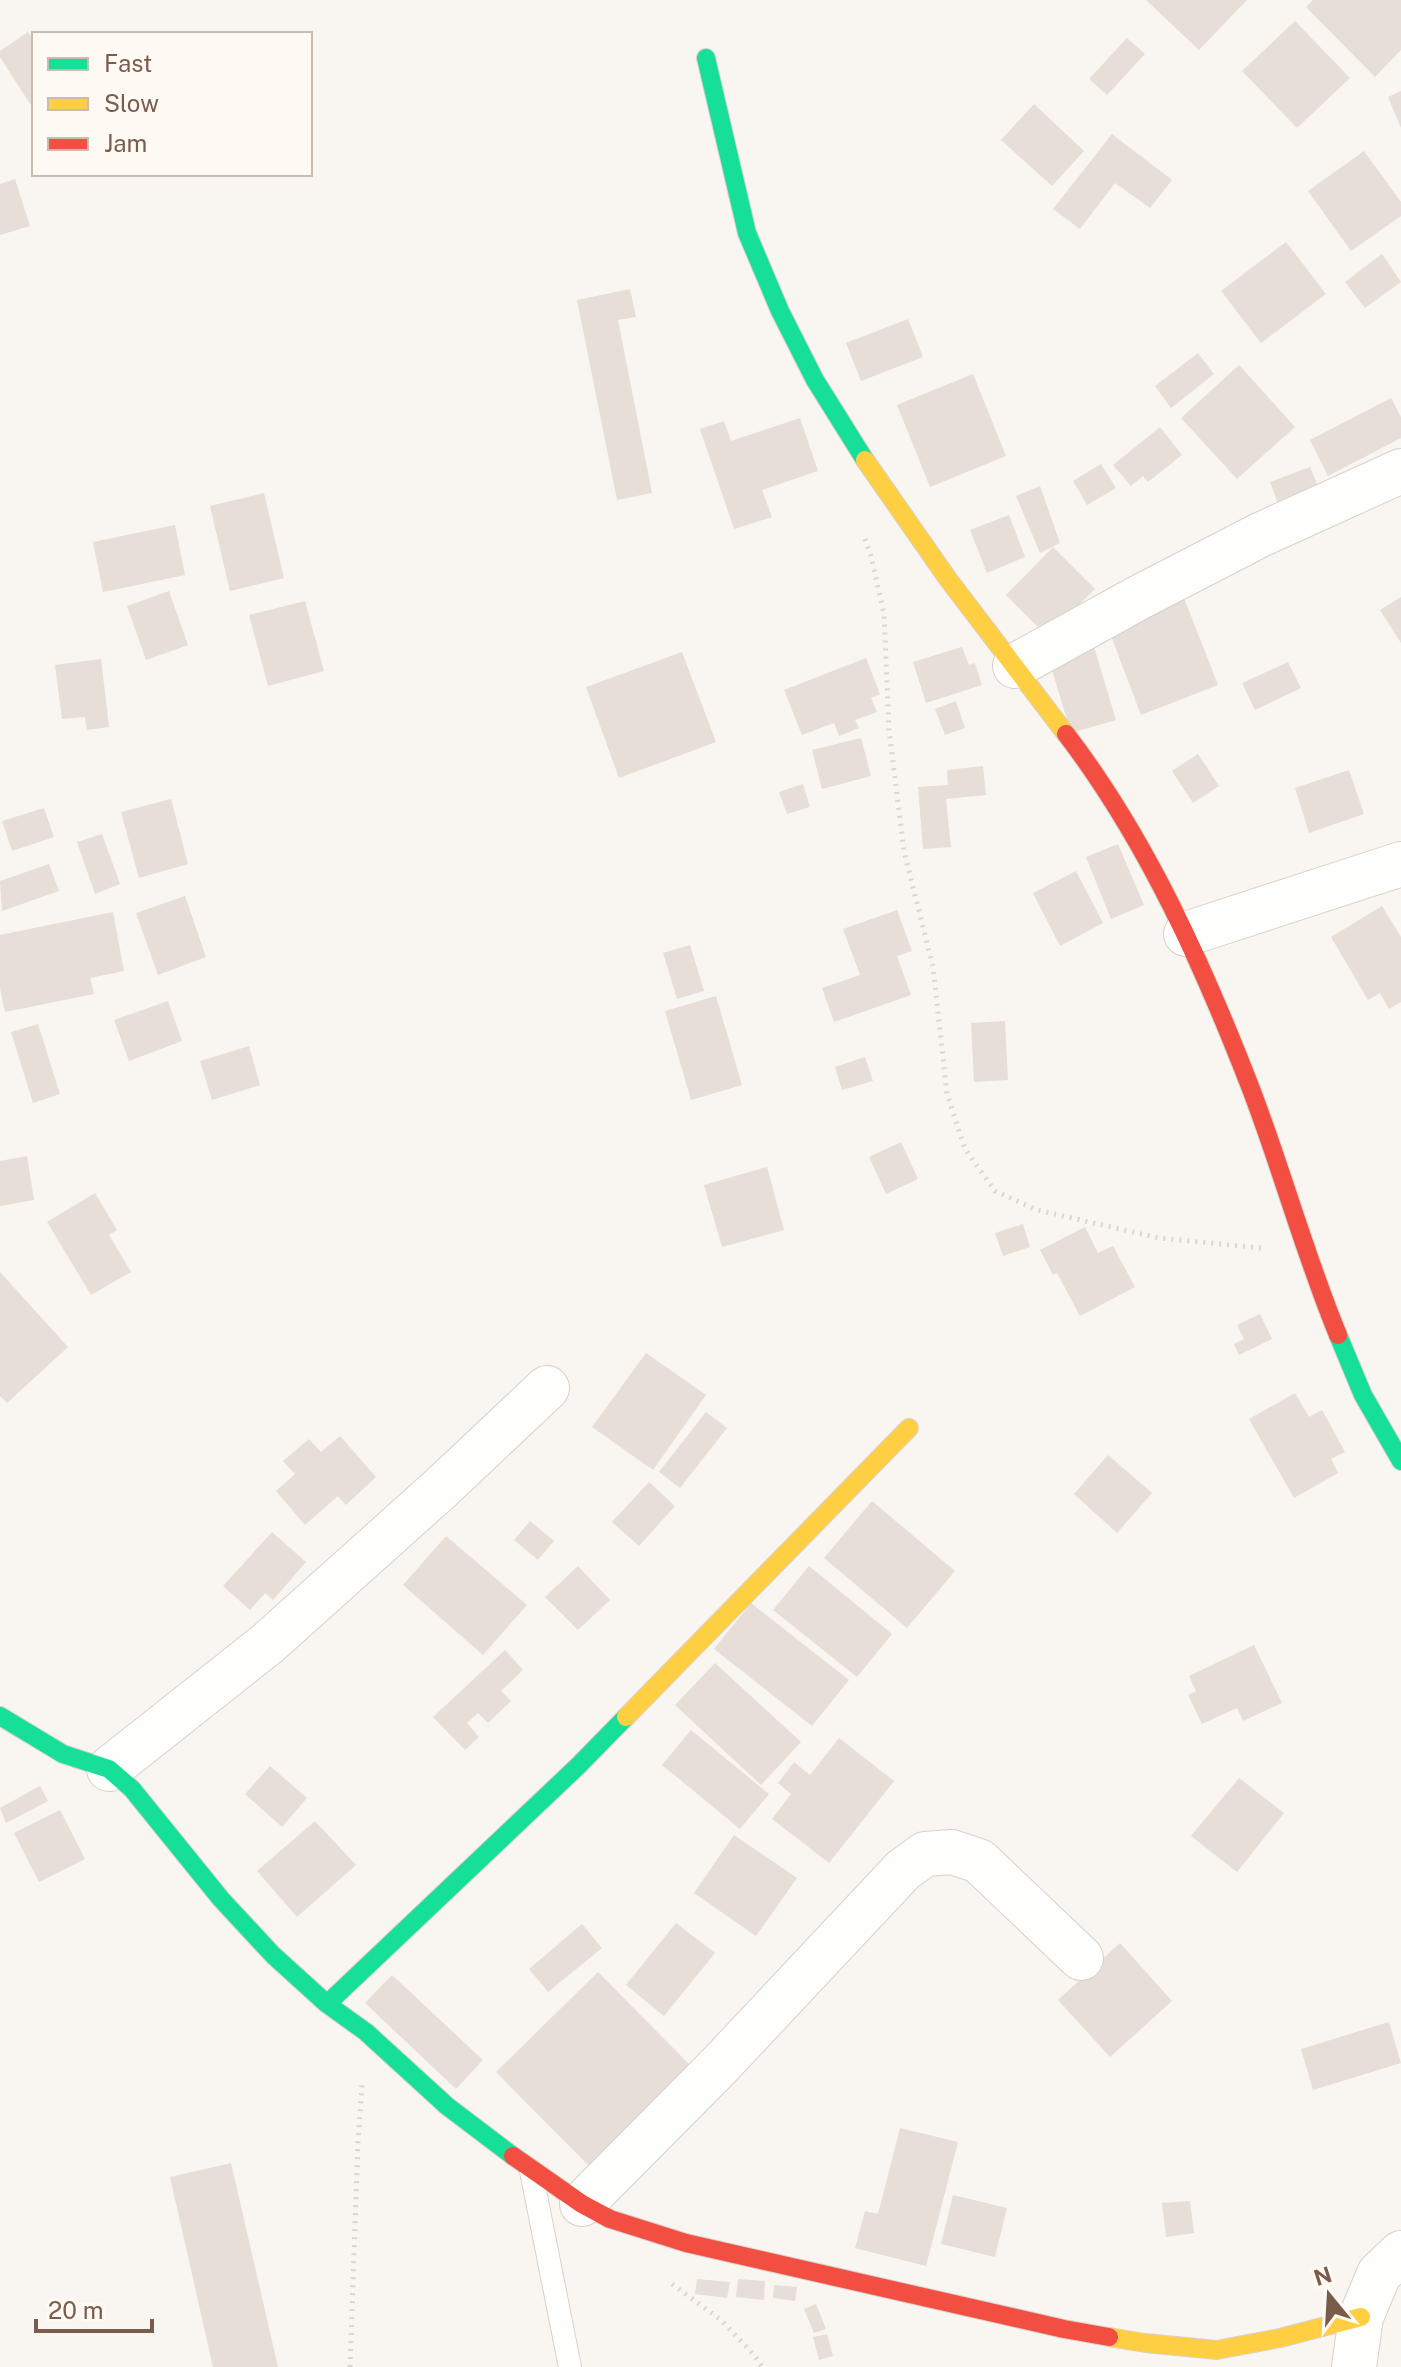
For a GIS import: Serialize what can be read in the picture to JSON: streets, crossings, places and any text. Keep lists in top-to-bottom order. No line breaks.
{"legend":["Fast","Slow","Jam"],"scale_bar":"20 m","north":"top"}
